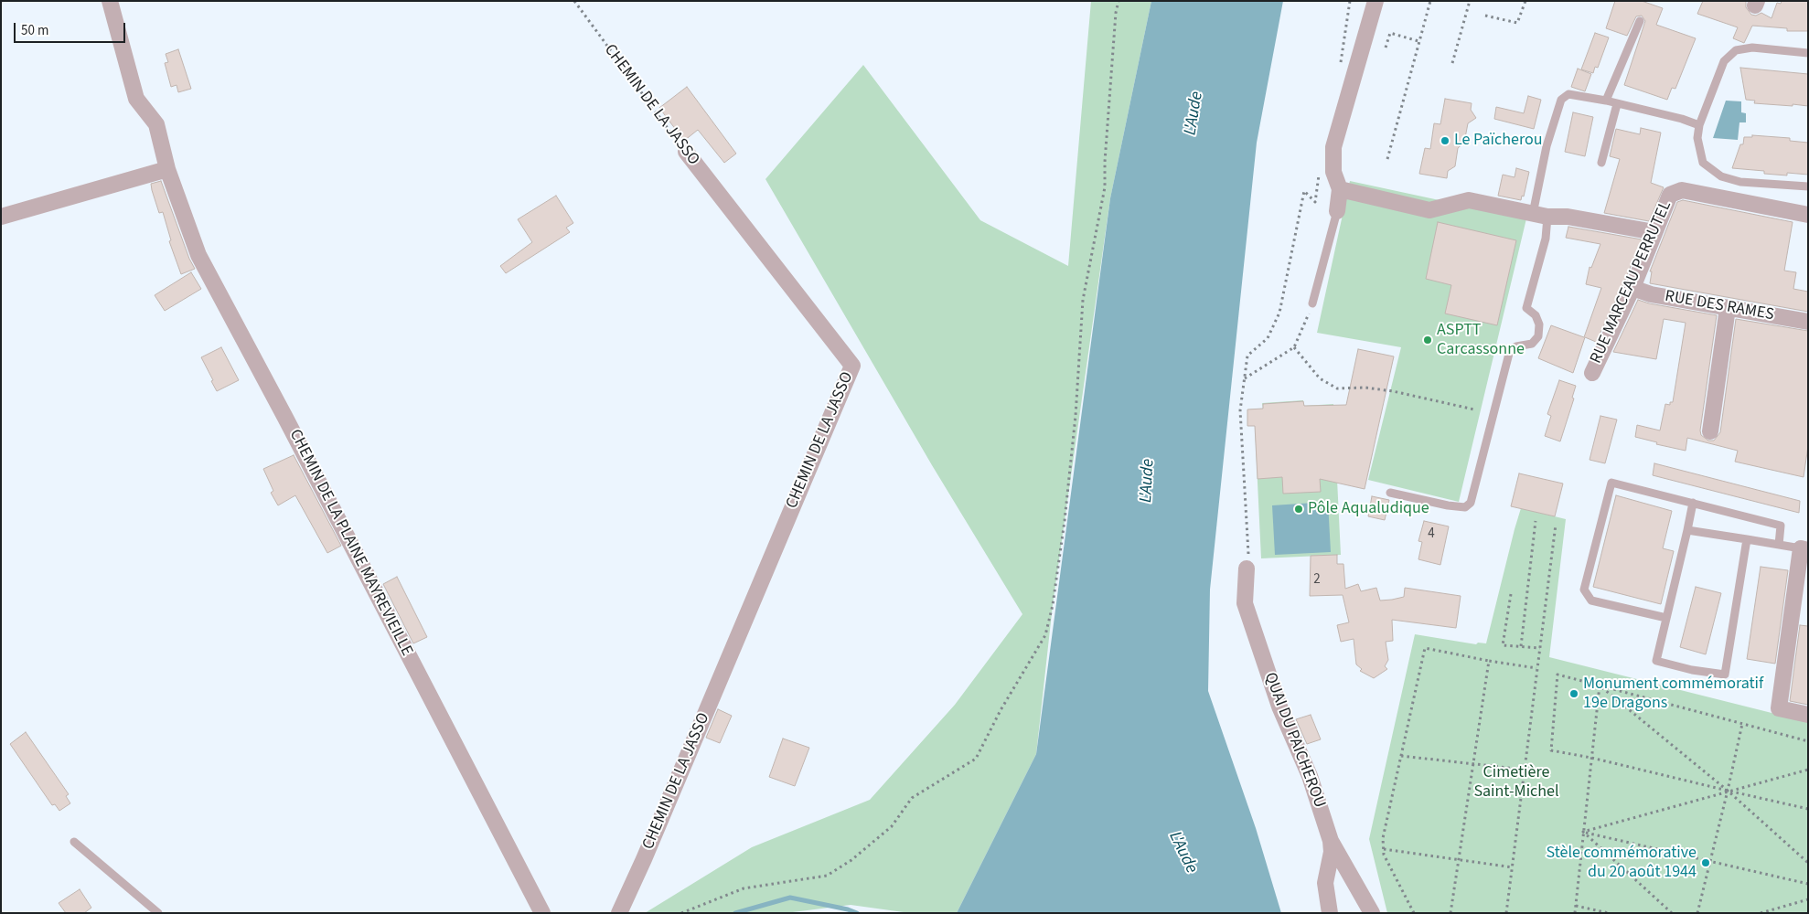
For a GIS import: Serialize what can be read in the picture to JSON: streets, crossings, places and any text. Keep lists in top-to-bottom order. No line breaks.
{"streets":{"street":["CHEMIN DE LA JASSO","RUE MARCEAU PERRUTEL","RUE DES RAMES","CHEMIN DE LA PLAINE MAYREVIEILLE","QUAI DU PAICHEROU"]},"crossings":[["RUE MARCEAU PERRUTEL","RUE DES RAMES"]],"water":["L'Aude"],"parks":["Cimetière Saint-Michel"],"places":["Le Païcherou","ASPTT Carcassonne","Pôle Aqualudique","Monument commémoratif 19e Dragons","Stèle commémorative du 20 août 1944"],"house_numbers":["4","2"],"scale_bar":"50 m"}
